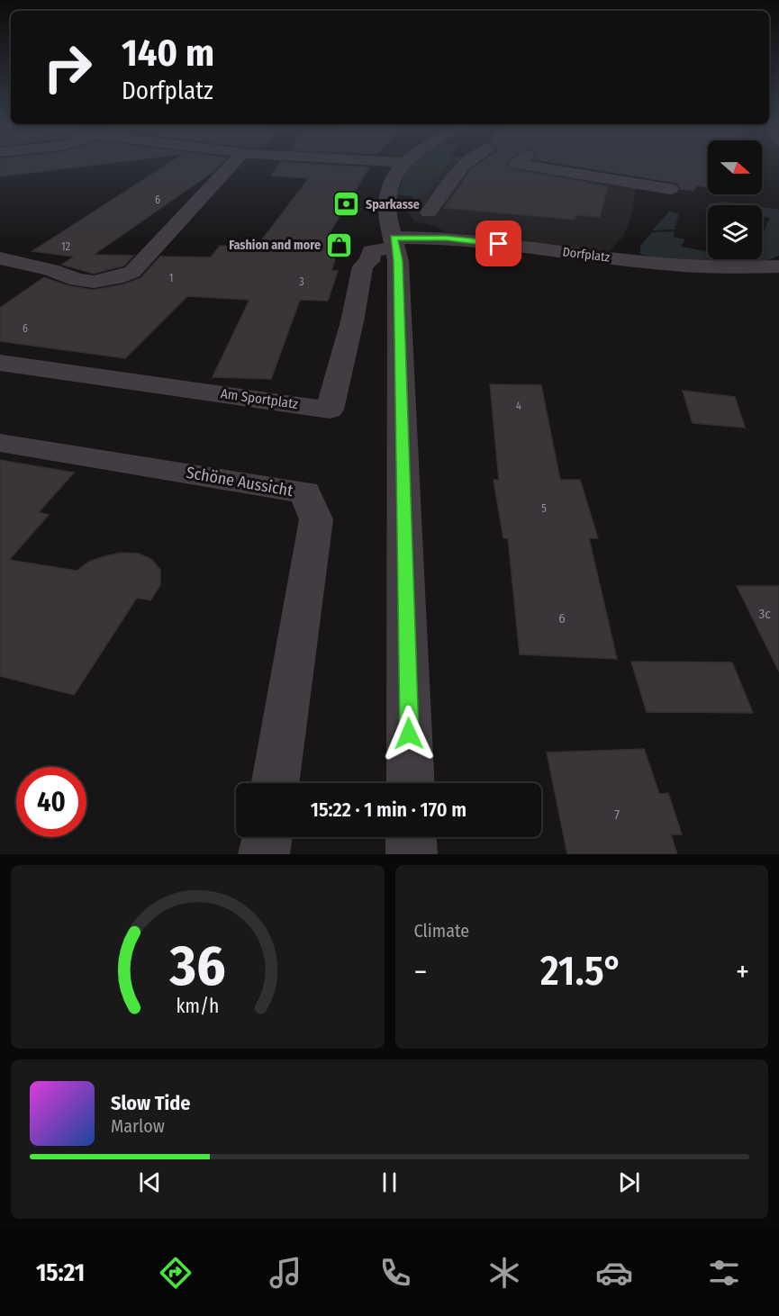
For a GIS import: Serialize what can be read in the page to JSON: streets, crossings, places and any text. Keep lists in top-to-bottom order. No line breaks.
{"streets":{"street":["Dorfplatz","Am Sportplatz","Schöne Aussicht"]},"crossings":[["Dorfplatz","Am Sportplatz"]],"places":{"bank":["Sparkasse"],"shop":["Fashion and more"]},"house_numbers":["6","12","1","3","6","4","5","3c","6","7"],"north":"right","page":{"turn":["140 m","Dorfplatz"],"limit":"40","trip":"15:22 · 1 min · 170 m","tile":"Climate","heat":["−","21.5°","+"],"song":["Slow Tide","Marlow"],"tabs":"15:21","gauge":["36","km/h"]}}
